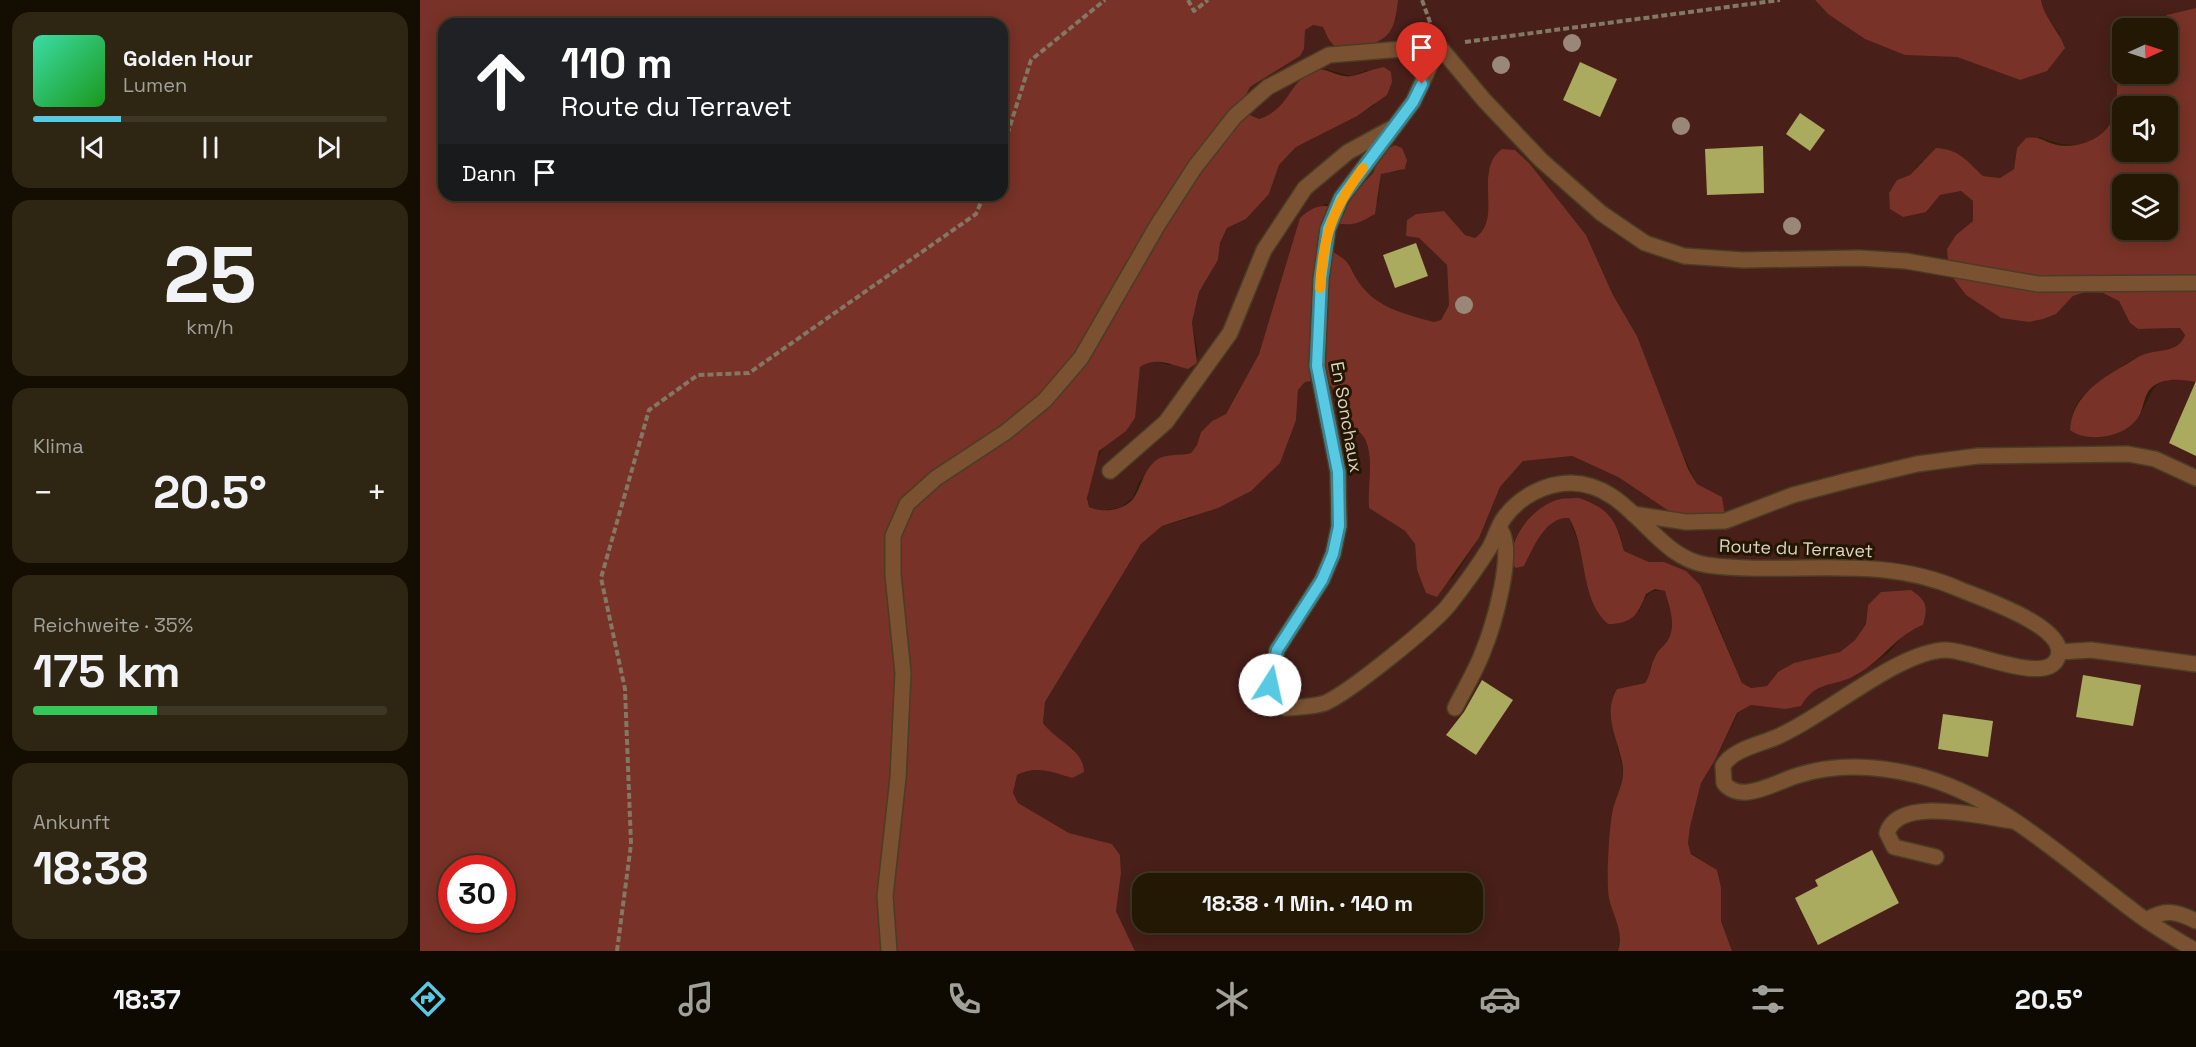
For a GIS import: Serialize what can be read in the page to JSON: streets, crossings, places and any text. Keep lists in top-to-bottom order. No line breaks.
{"streets":{"street":["En Sonchaux","Route du Terravet"]},"crossings":[["En Sonchaux","Route du Terravet"]],"north":"right","page":{"turn":["110 m","Route du Terravet"],"song":["Golden Hour","Lumen"],"then":"Dann","tile":[["25","km/h"],"Klima",["Reichweite · 35%","175 km"],["Ankunft","18:38"]],"heat":["−","20.5°","+"],"limit":"30","trip":"18:38 · 1 Min. · 140 m","tabs":["18:37","20.5°"]}}
